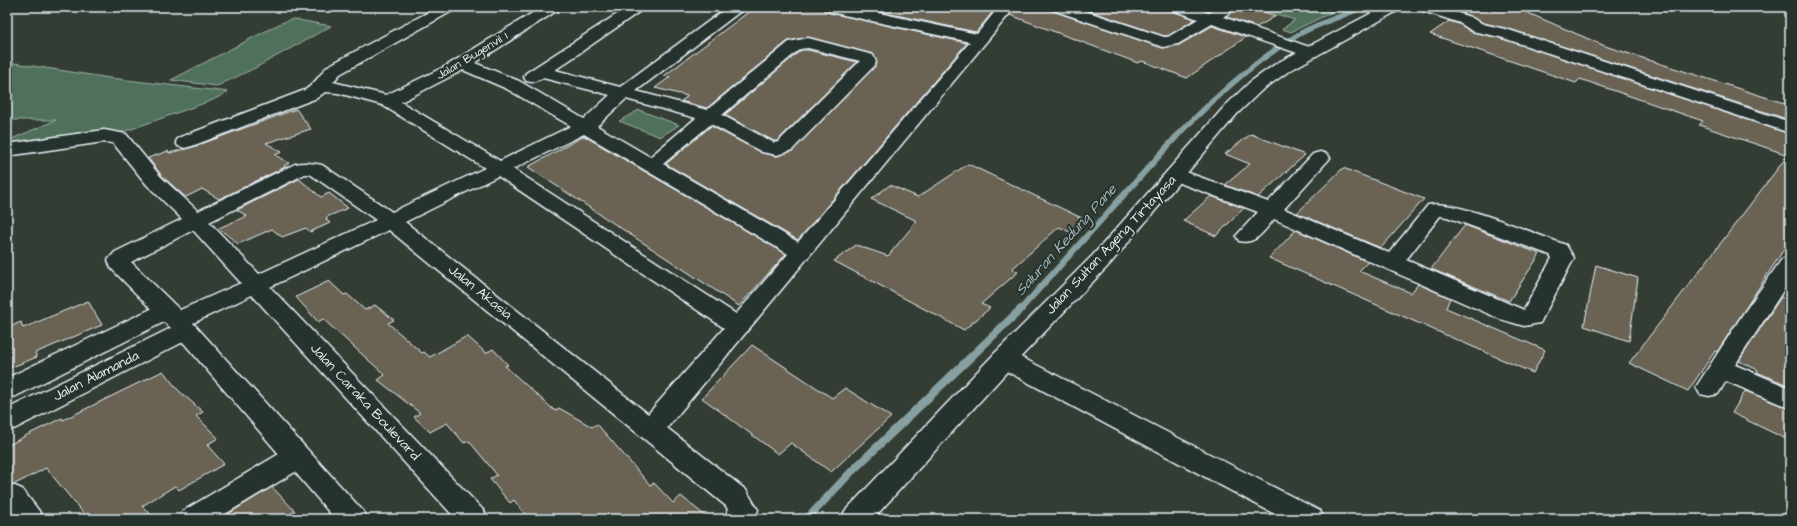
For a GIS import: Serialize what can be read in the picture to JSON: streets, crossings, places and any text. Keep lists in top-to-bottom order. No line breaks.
{"streets":{"street":["Jalan Bugenvil 1","Jalan Sultan Ageng Tirtayasa","Jalan Akasia","Jalan Alamanda","Jalan Caraka Boulevard"]},"crossings":[["Jalan Akasia","Jalan Caraka Boulevard"]],"water":["Saluran Kedung Pane"]}
